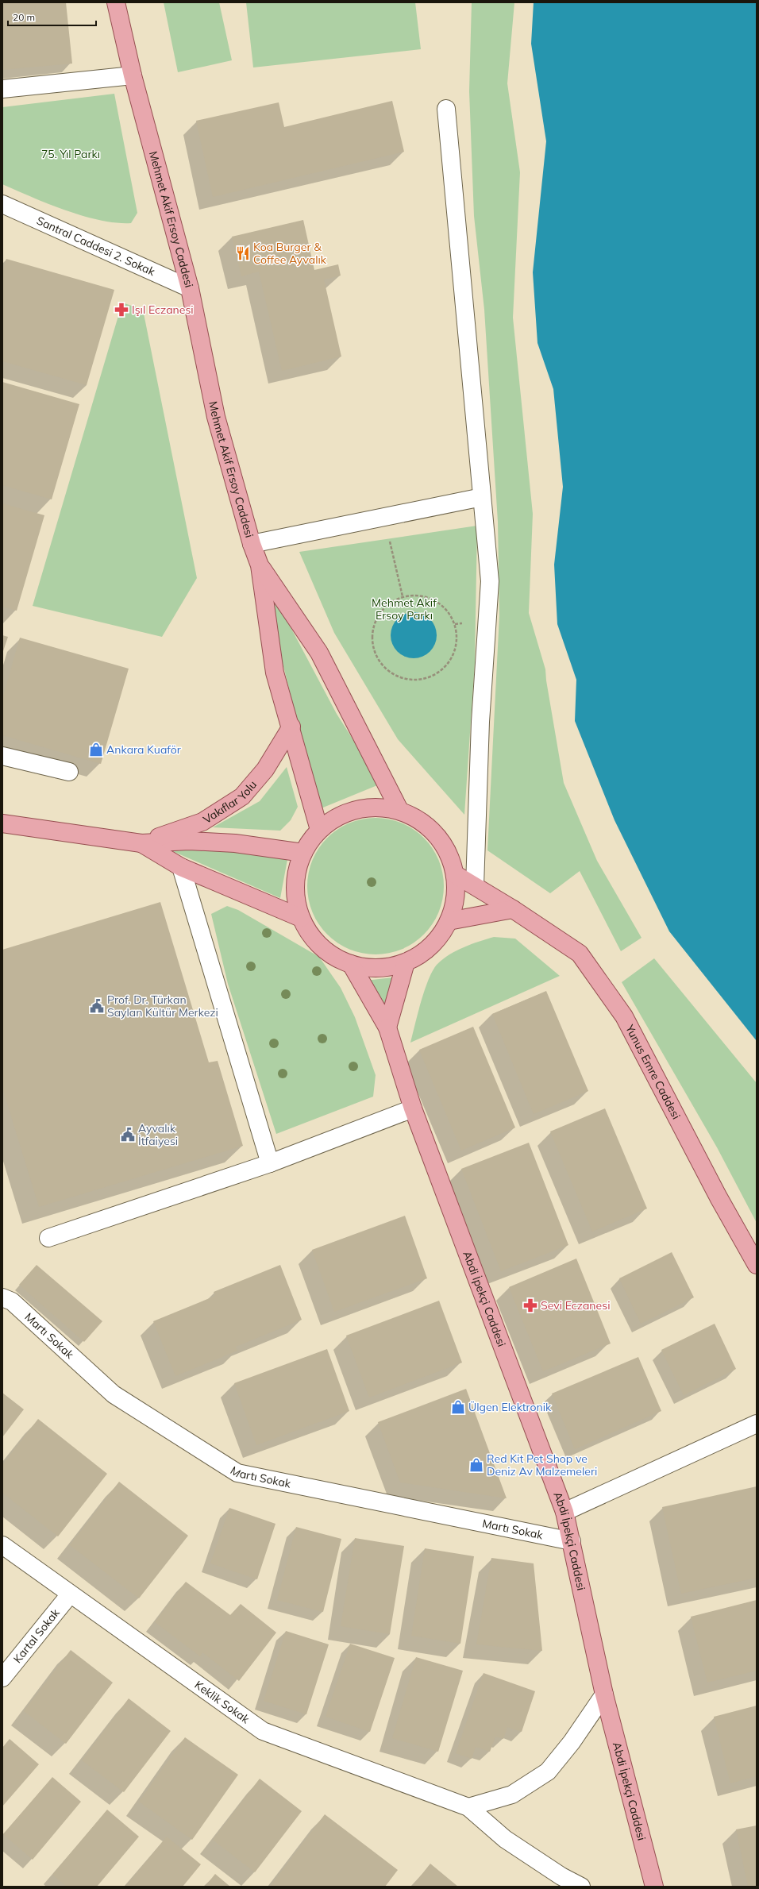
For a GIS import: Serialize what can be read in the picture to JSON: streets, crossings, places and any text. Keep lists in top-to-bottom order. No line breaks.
{"streets":{"main road":["Mehmet Akif Ersoy Caddesi","Vakıflar Yolu","Yunus Emre Caddesi","Abdi İpekçi Caddesi"],"street":["Santral Caddesi 2. Sokak","Martı Sokak","Kartal Sokak","Keklik Sokak"]},"crossings":[["Mehmet Akif Ersoy Caddesi","Santral Caddesi 2. Sokak"],["Abdi İpekçi Caddesi","Martı Sokak"],["Kartal Sokak","Keklik Sokak"]],"parks":["75. Yıl Parkı","Mehmet Akif Ersoy Parkı"],"places":{"restaurant":["Koa Burger & Coffee Ayvalık"],"pharmacy":["Işıl Eczanesi","Sevi Eczanesi"],"shop":["Ankara Kuaför","Ülgen Elektronik","Red Kit Pet Shop ve Deniz Av Malzemeleri"],"public building":["Prof. Dr. Türkan Saylan Kültür Merkezi","Ayvalık İtfaiyesi"]},"scale_bar":"20 m"}
